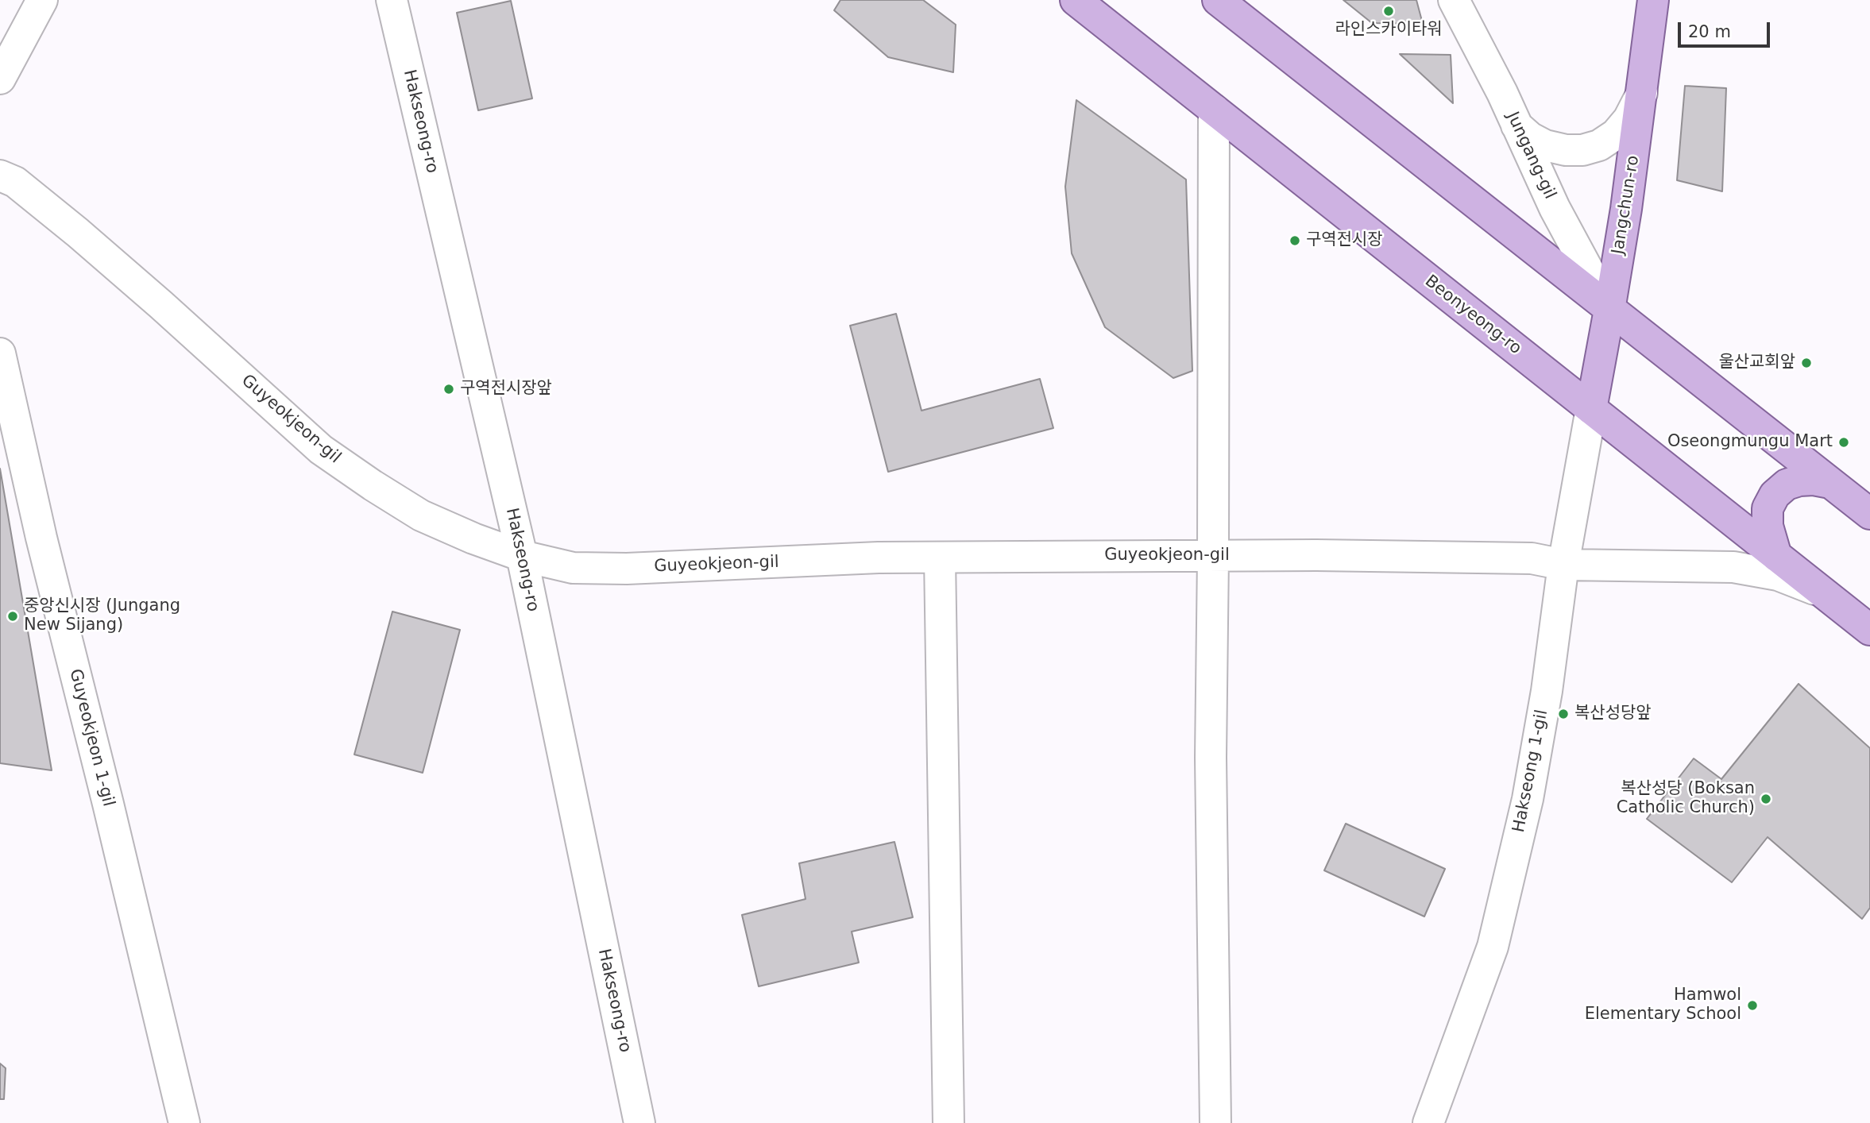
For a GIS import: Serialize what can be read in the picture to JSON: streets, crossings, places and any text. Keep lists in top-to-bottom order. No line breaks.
{"streets":{"main road":["Jangchun-ro","Beonyeong-ro"],"street":["Hakseong-ro","Jungang-gil","Guyeokjeon-gil","Guyeokjeon 1-gil","Hakseong 1-gil"]},"crossings":[["Hakseong-ro","Guyeokjeon-gil"],["Jungang-gil","Jangchun-ro"],["Jangchun-ro","Beonyeong-ro"],["Jangchun-ro","Hakseong 1-gil"],["Beonyeong-ro","Guyeokjeon-gil"],["Beonyeong-ro","Hakseong 1-gil"],["Guyeokjeon-gil","Hakseong 1-gil"]],"places":["라인스카이타워","구역전시장","울산교회앞","구역전시장앞","Oseongmungu Mart","중앙신시장 (Jungang New Sijang)","복산성당앞","복산성당 (Boksan Catholic Church)","Hamwol Elementary School"],"scale_bar":"20 m"}
